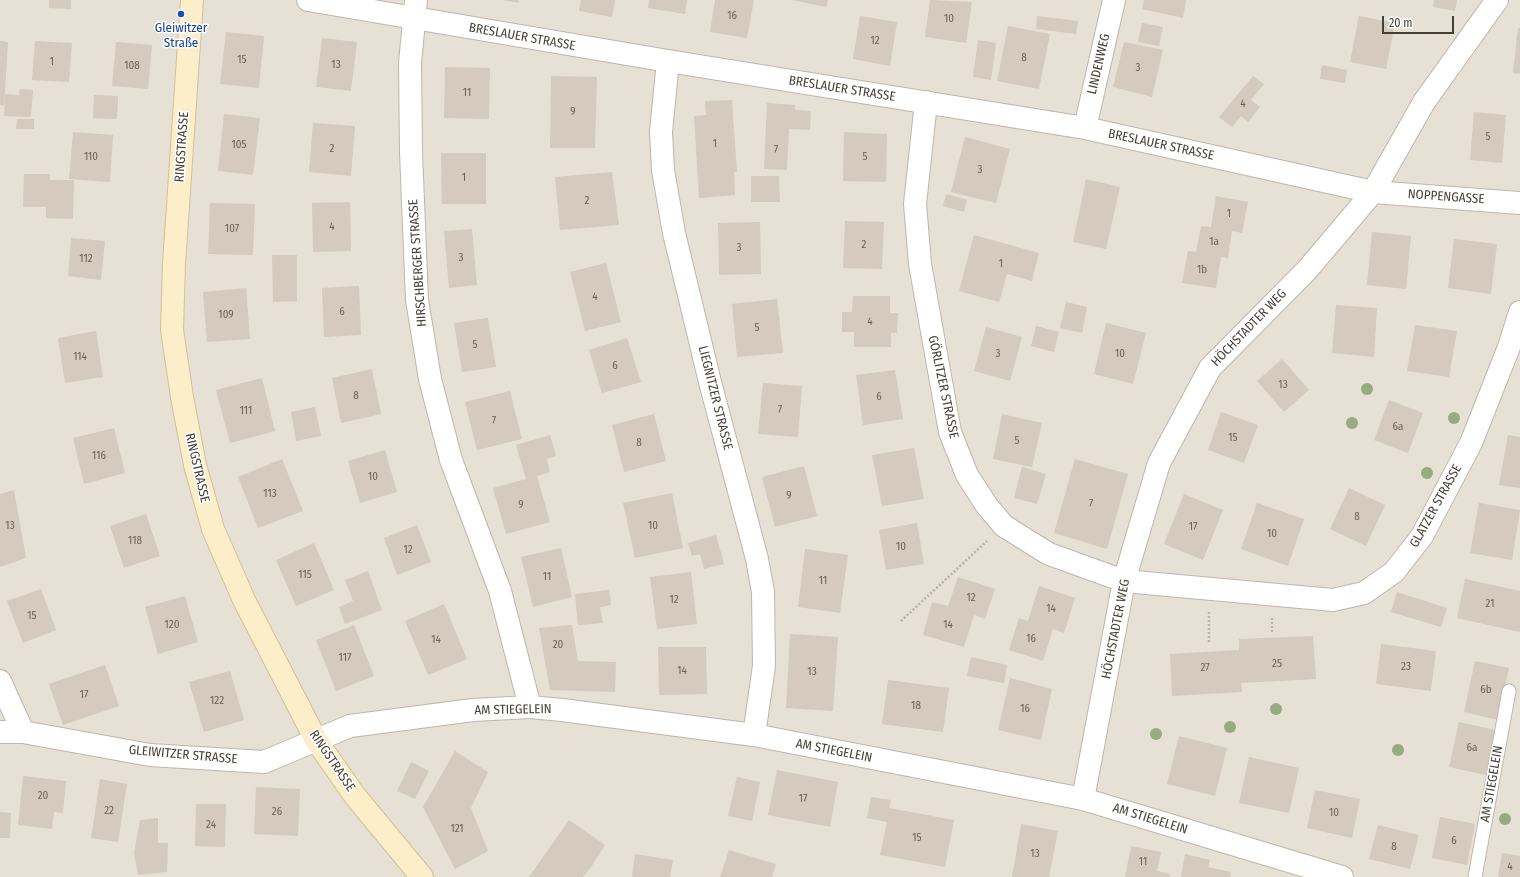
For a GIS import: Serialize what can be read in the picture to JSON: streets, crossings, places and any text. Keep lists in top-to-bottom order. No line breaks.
{"streets":{"street":["BRESLAUER STRASSE","LINDENWEG","RINGSTRASSE","NOPPENGASSE","HIRSCHBERGER STRASSE","HÖCHSTADTER WEG","GÖRLITZER STRASSE","LIEGNITZER STRASSE","GLATZER STRASSE","AM STIEGELEIN","GLEIWITZER STRASSE"]},"crossings":[["BRESLAUER STRASSE","LINDENWEG"],["BRESLAUER STRASSE","NOPPENGASSE"],["BRESLAUER STRASSE","HIRSCHBERGER STRASSE"],["BRESLAUER STRASSE","HÖCHSTADTER WEG"],["BRESLAUER STRASSE","GÖRLITZER STRASSE"],["BRESLAUER STRASSE","LIEGNITZER STRASSE"],["RINGSTRASSE","AM STIEGELEIN"],["RINGSTRASSE","GLEIWITZER STRASSE"],["NOPPENGASSE","HÖCHSTADTER WEG"],["HIRSCHBERGER STRASSE","AM STIEGELEIN"],["HÖCHSTADTER WEG","GÖRLITZER STRASSE"],["HÖCHSTADTER WEG","GLATZER STRASSE"],["HÖCHSTADTER WEG","AM STIEGELEIN"],["GÖRLITZER STRASSE","GLATZER STRASSE"],["LIEGNITZER STRASSE","AM STIEGELEIN"],["AM STIEGELEIN","GLEIWITZER STRASSE"]],"places":["Gleiwitzer Straße"],"house_numbers":["16","10","12","8","15","1","13","108","3","11","4","9","5","1","105","2","7","110","5","3","1","2","1","4","107","1a","2","3","3","112","1","1b","4","6","109","4","5","5","3","10","114","6","13","8","6","7","111","7","6a","15","5","8","116","10","113","9","7","9","8","13","10","17","10","118","10","12","115","11","11","12","12","21","14","15","120","14","16","14","20","117","25","23","27","14","13","6b","17","122","18","16","6a","20","17","22","26","10","24","121","15","6","8","13","11","4"],"scale_bar":"20 m"}
